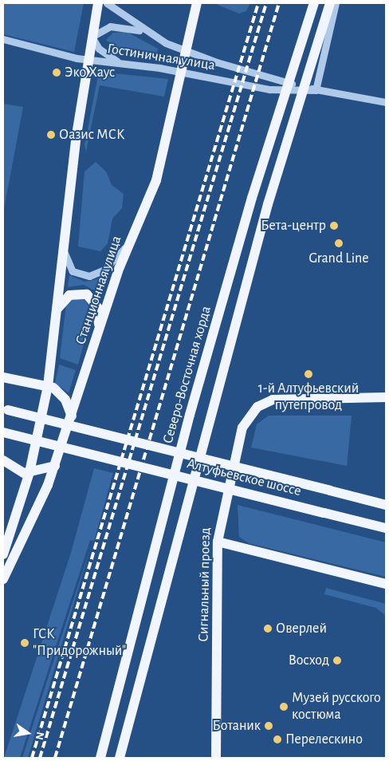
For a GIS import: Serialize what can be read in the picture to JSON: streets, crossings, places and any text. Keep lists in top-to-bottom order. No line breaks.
{"streets":{"main road":["Станционная улица","Северо-Восточная хорда","Алтуфьевское шоссе","Сигнальный проезд"],"street":["Гостиничная улица"]},"crossings":[["Гостиничная улица","Станционная улица"]],"places":["Эко Хаус","Оазис МСК","Бета-центр","Grand Line","1-й Алтуфьевский путепровод","Оверлей","ГСК \"Придорожный\"","Восход","Музей русского костюма","Ботаник","Перелескино"],"north":"right"}
